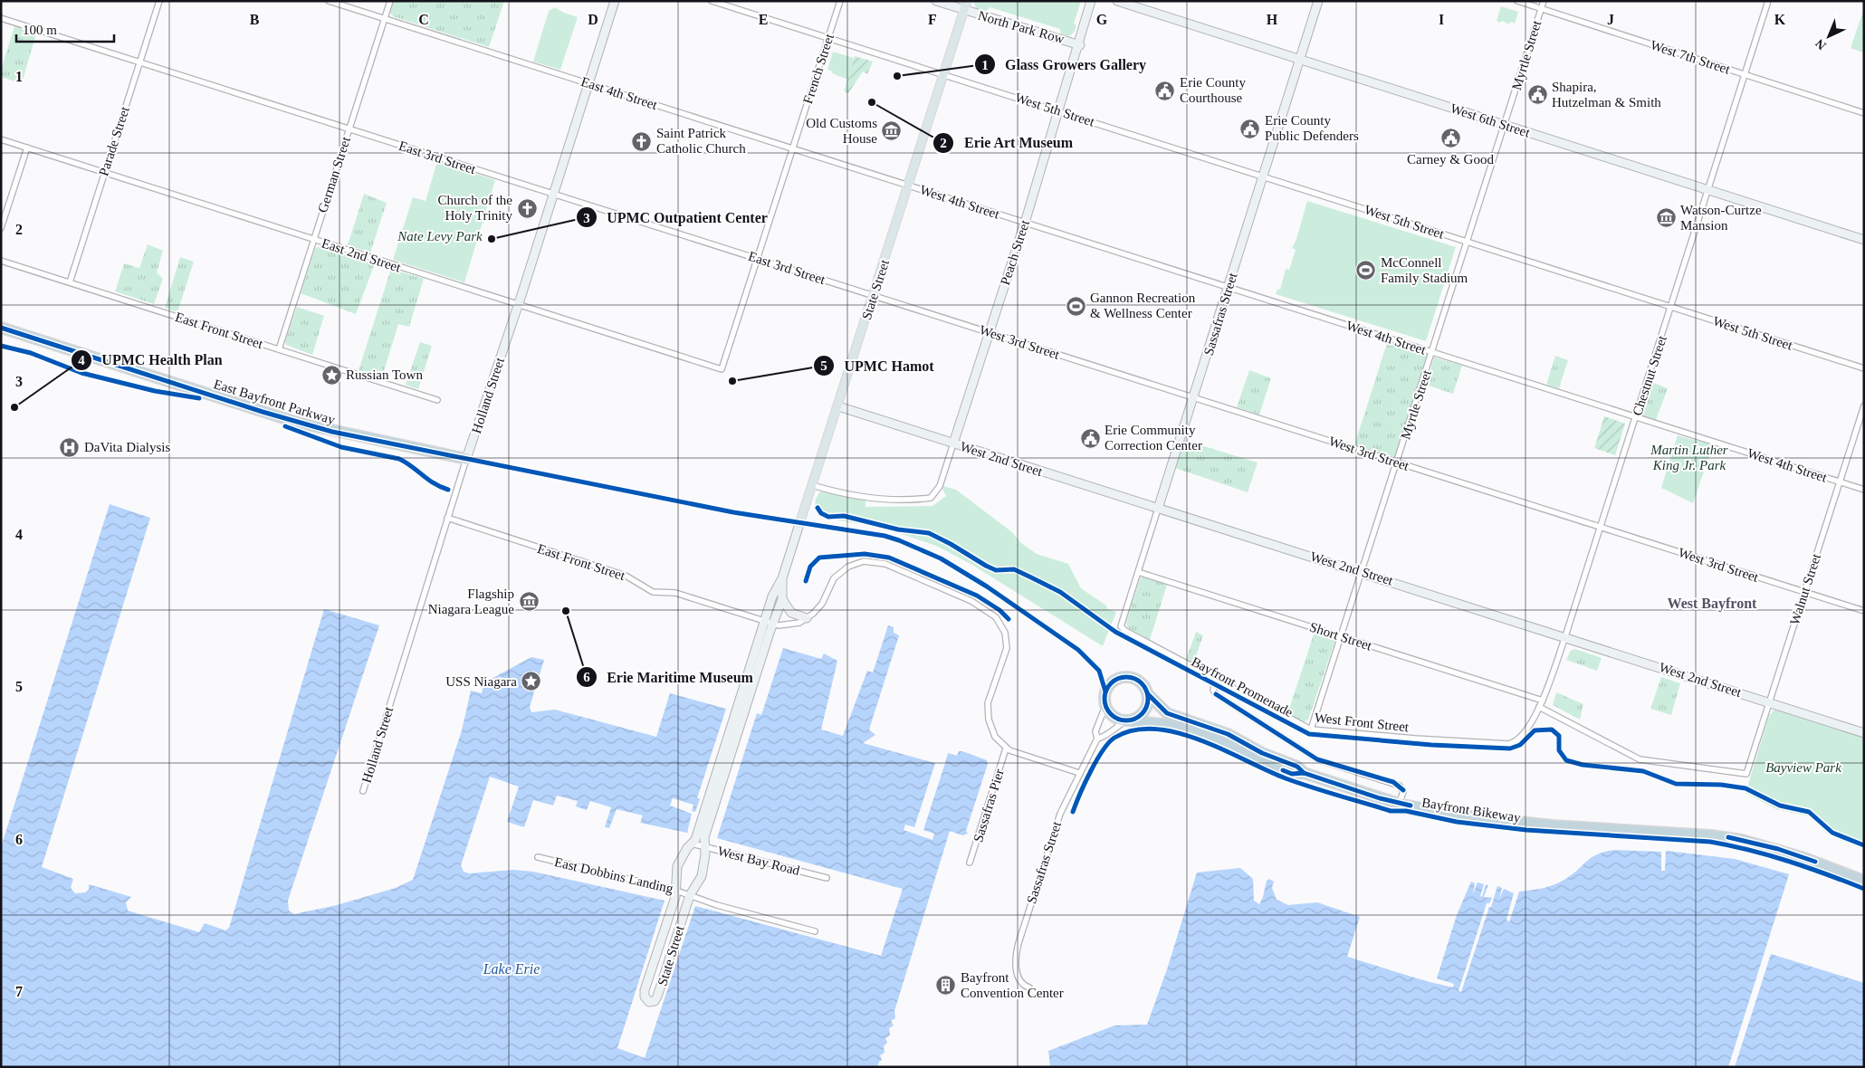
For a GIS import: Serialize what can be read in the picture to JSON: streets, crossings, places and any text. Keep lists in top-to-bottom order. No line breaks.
{"streets":{"highway":["East Bayfront Parkway"],"main road":["State Street"],"street":["North Park Row","Myrtle Street","West 7th Street","French Street","East 4th Street","West 5th Street","West 6th Street","Parade Street","East 3rd Street","German Street","West 4th Street","Peach Street","East 2nd Street","Sassafras Street","East Front Street","West 3rd Street","Chestnut Street","Holland Street","West 2nd Street","Walnut Street","Short Street","West Front Street","Sassafras Pier","West Bay Road","East Dobbins Landing"],"cycle path":["Bayfront Promenade","Bayfront Bikeway"]},"crossings":[["North Park Row","Peach Street"],["North Park Row","State Street"],["Myrtle Street","West 7th Street"],["Myrtle Street","West 5th Street"],["Myrtle Street","West 6th Street"],["Myrtle Street","West 4th Street"],["Myrtle Street","West 3rd Street"],["Myrtle Street","West 2nd Street"],["Myrtle Street","Short Street"],["Myrtle Street","West Front Street"],["West 7th Street","Chestnut Street"],["French Street","East 4th Street"],["French Street","West 5th Street"],["French Street","East 3rd Street"],["French Street","East 2nd Street"],["East 4th Street","German Street"],["East 4th Street","West 4th Street"],["East 4th Street","State Street"],["East 4th Street","Holland Street"],["West 5th Street","Peach Street"],["West 5th Street","State Street"],["West 5th Street","Sassafras Street"],["West 5th Street","Chestnut Street"],["West 6th Street","Sassafras Street"],["West 6th Street","Chestnut Street"],["Parade Street","East 3rd Street"],["Parade Street","East 2nd Street"],["Parade Street","East Front Street"],["East 3rd Street","German Street"],["East 3rd Street","State Street"],["East 3rd Street","West 3rd Street"],["East 3rd Street","Holland Street"],["German Street","East 2nd Street"],["German Street","East Front Street"],["West 4th Street","Peach Street"],["West 4th Street","State Street"],["West 4th Street","Sassafras Street"],["West 4th Street","Chestnut Street"],["West 4th Street","Walnut Street"],["Peach Street","State Street"],["Peach Street","West 3rd Street"],["Peach Street","West 2nd Street"],["East 2nd Street","Holland Street"],["State Street","East Front Street"],["State Street","West 3rd Street"],["State Street","West 2nd Street"],["State Street","West Bay Road"],["State Street","East Dobbins Landing"],["Sassafras Street","West 3rd Street"],["Sassafras Street","West 2nd Street"],["Sassafras Street","Short Street"],["Sassafras Street","West Front Street"],["East Front Street","Holland Street"],["West 3rd Street","Chestnut Street"],["West 3rd Street","Walnut Street"],["Chestnut Street","West 2nd Street"],["Chestnut Street","Walnut Street"],["Chestnut Street","Short Street"],["Chestnut Street","West Front Street"],["Holland Street","East Bayfront Parkway"],["West 2nd Street","Walnut Street"]],"districts":["West Bayfront"],"water":["Lake Erie"],"parks":["Nate Levy Park","Martin Luther King Jr. Park","Bayview Park"],"places":{"other":["Glass Growers Gallery","Erie Art Museum","UPMC Outpatient Center","UPMC Hamot","UPMC Health Plan","Erie Maritime Museum"],"public building":["Erie County Courthouse","Shapira, Hutzelman & Smith","Erie County Public Defenders","Carney & Good","Erie Community Correction Center"],"museum":["Old Customs House","Watson-Curtze Mansion","Flagship Niagara League"],"church":["Saint Patrick Catholic Church","Church of the Holy Trinity"],"sports":["McConnell Family Stadium","Gannon Recreation & Wellness Center"],"place":["Russian Town","USS Niagara"],"hospital":["DaVita Dialysis"],"building":["Bayfront Convention Center"]},"scale_bar":"100 m","north":"bottom left","grid":{"columns":["B","C","D","E","F","G","H","I","J","K"],"rows":["1","2","3","4","5","6","7"]}}
